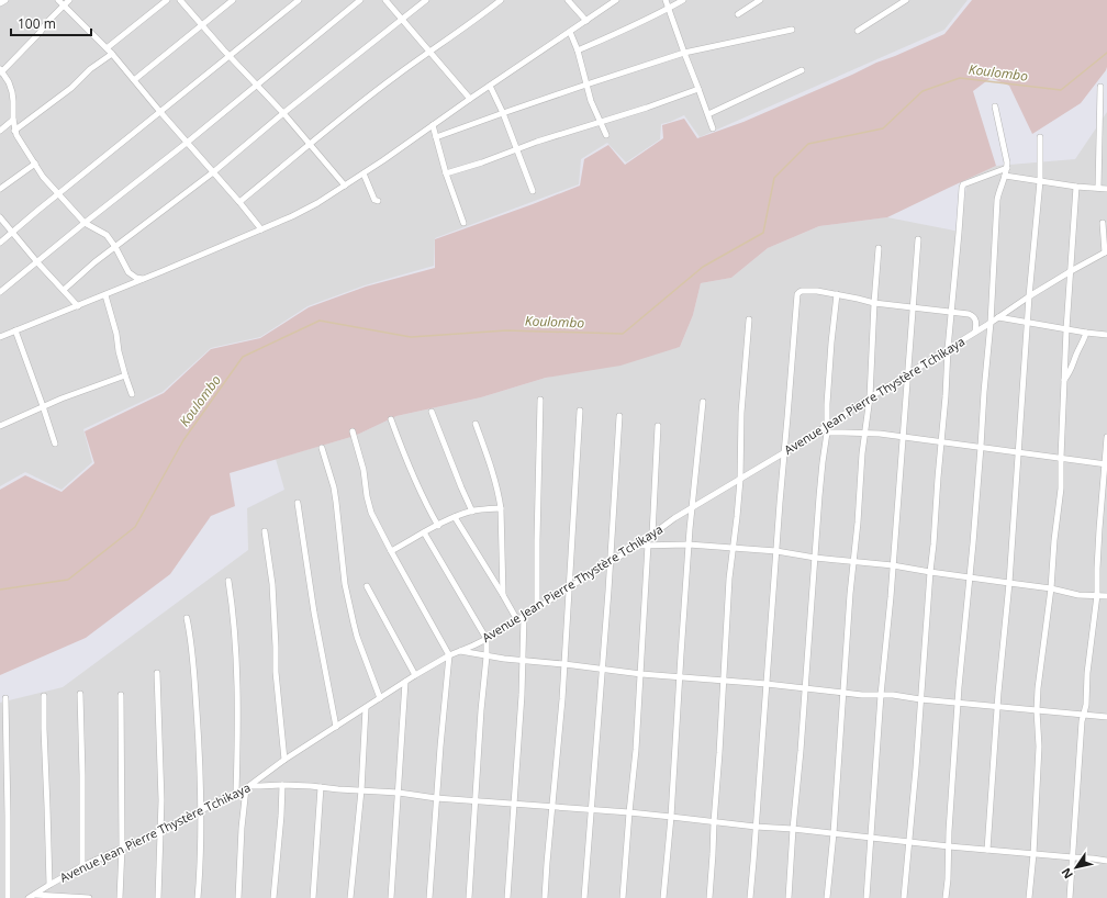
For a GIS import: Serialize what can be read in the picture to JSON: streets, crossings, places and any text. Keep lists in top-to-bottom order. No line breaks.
{"streets":{"street":["Avenue Jean Pierre Thystère Tchikaya"]},"water":["Koulombo"],"scale_bar":"100 m","north":"bottom left"}
